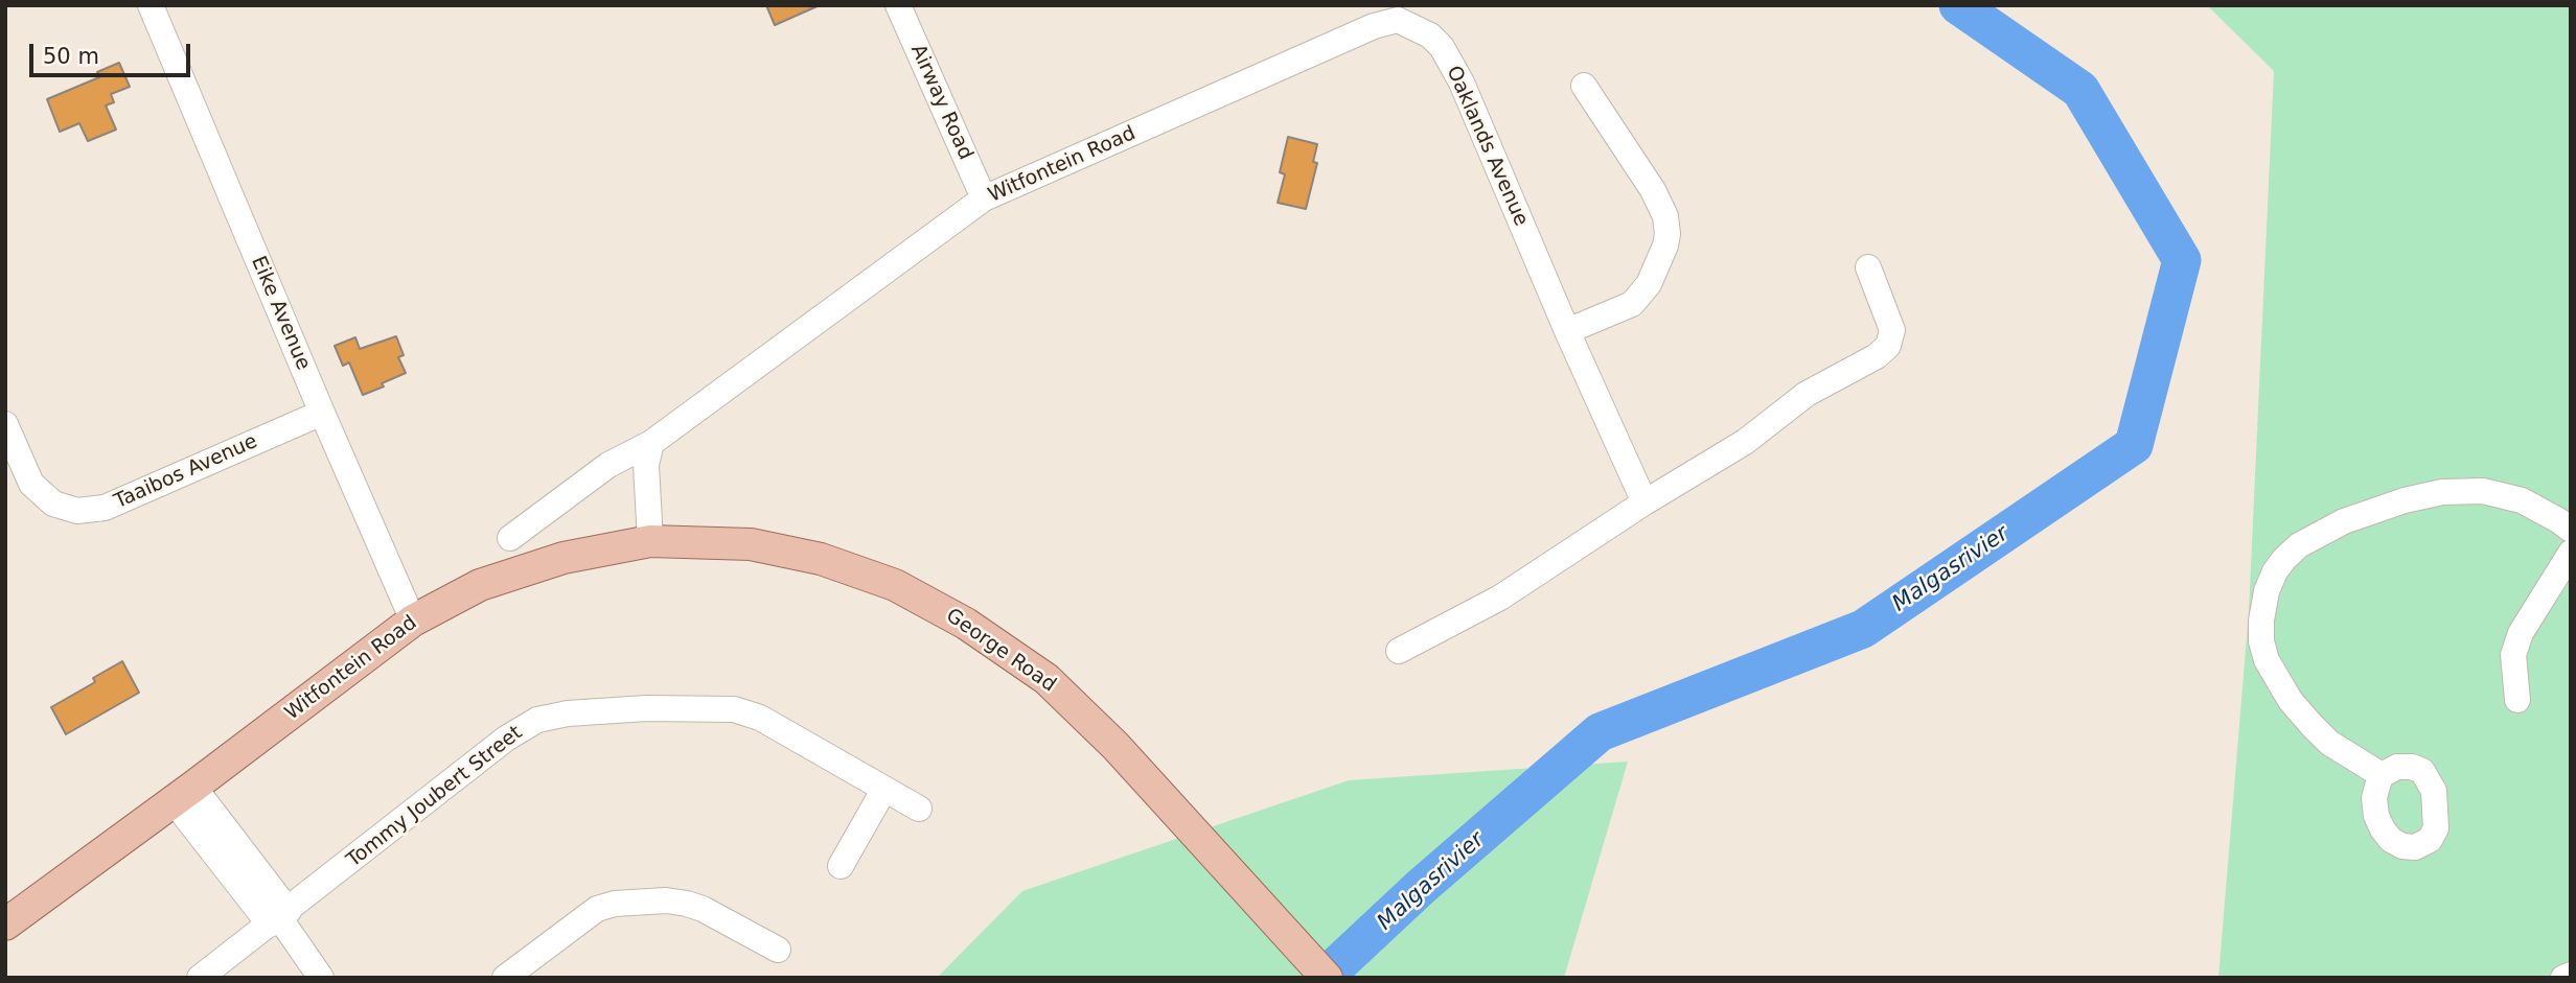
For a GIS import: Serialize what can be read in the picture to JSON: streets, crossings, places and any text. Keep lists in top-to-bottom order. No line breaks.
{"streets":{"main road":["Witfontein Road","George Road"],"street":["Airway Road","Oaklands Avenue","Eike Avenue","Taaibos Avenue","Tommy Joubert Street"]},"crossings":[["Airway Road","Witfontein Road"],["Oaklands Avenue","Witfontein Road"],["Witfontein Road","Eike Avenue"],["Witfontein Road","George Road"],["Eike Avenue","Taaibos Avenue"]],"water":["Malgasrivier"],"scale_bar":"50 m"}
